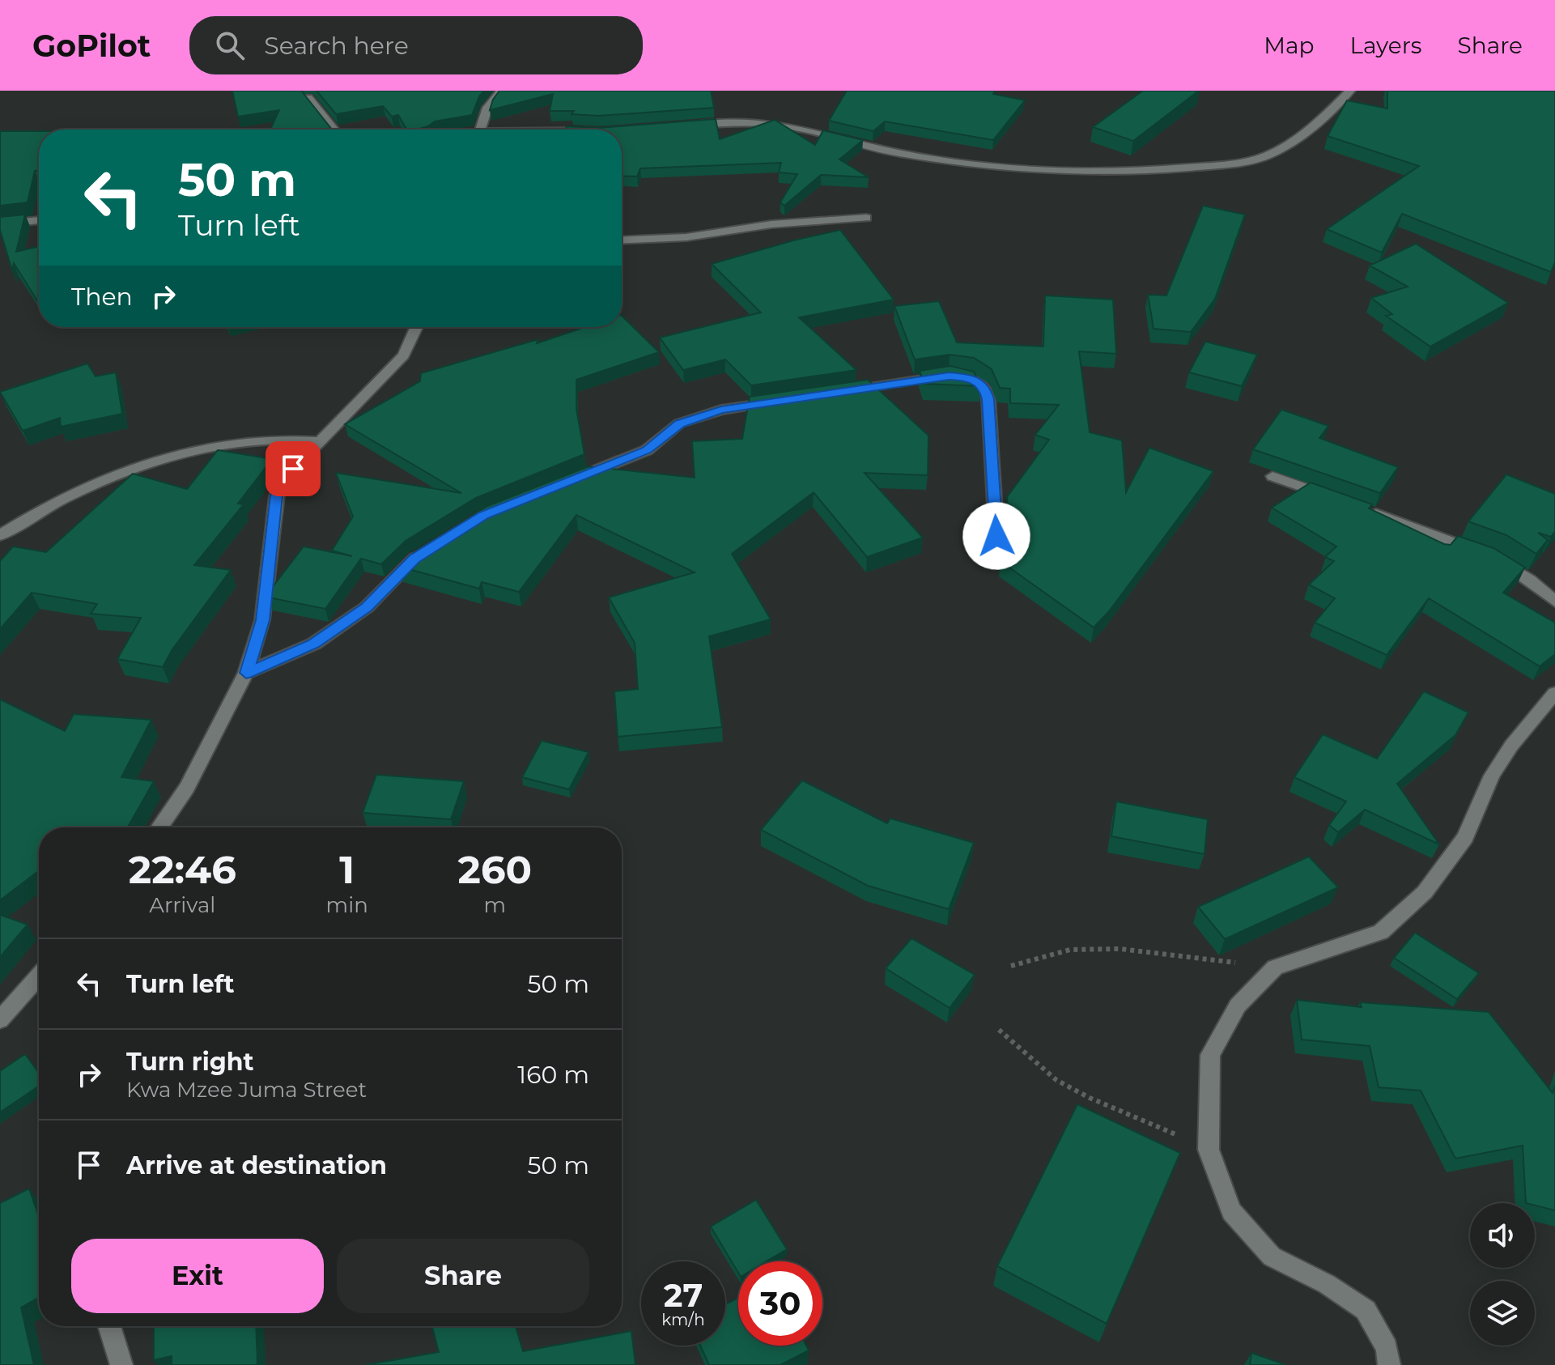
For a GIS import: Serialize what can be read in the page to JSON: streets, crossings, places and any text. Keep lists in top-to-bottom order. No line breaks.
{"page":{"header":"GoPilot","search":"Search here","nav":["Map","Layers","Share"],"turn":["50 m","Turn left"],"then":"Then","eta":["22:46","Arrival","1","min","260","m"],"list":[{"name":"Turn left","value":"50 m"},{"name":"Turn right","note":"Kwa Mzee Juma Street","value":"160 m"},{"name":"Arrive at destination","value":"50 m"}],"buttons":["Exit","Share"],"speed":"27 km/h","limit":"30"}}
